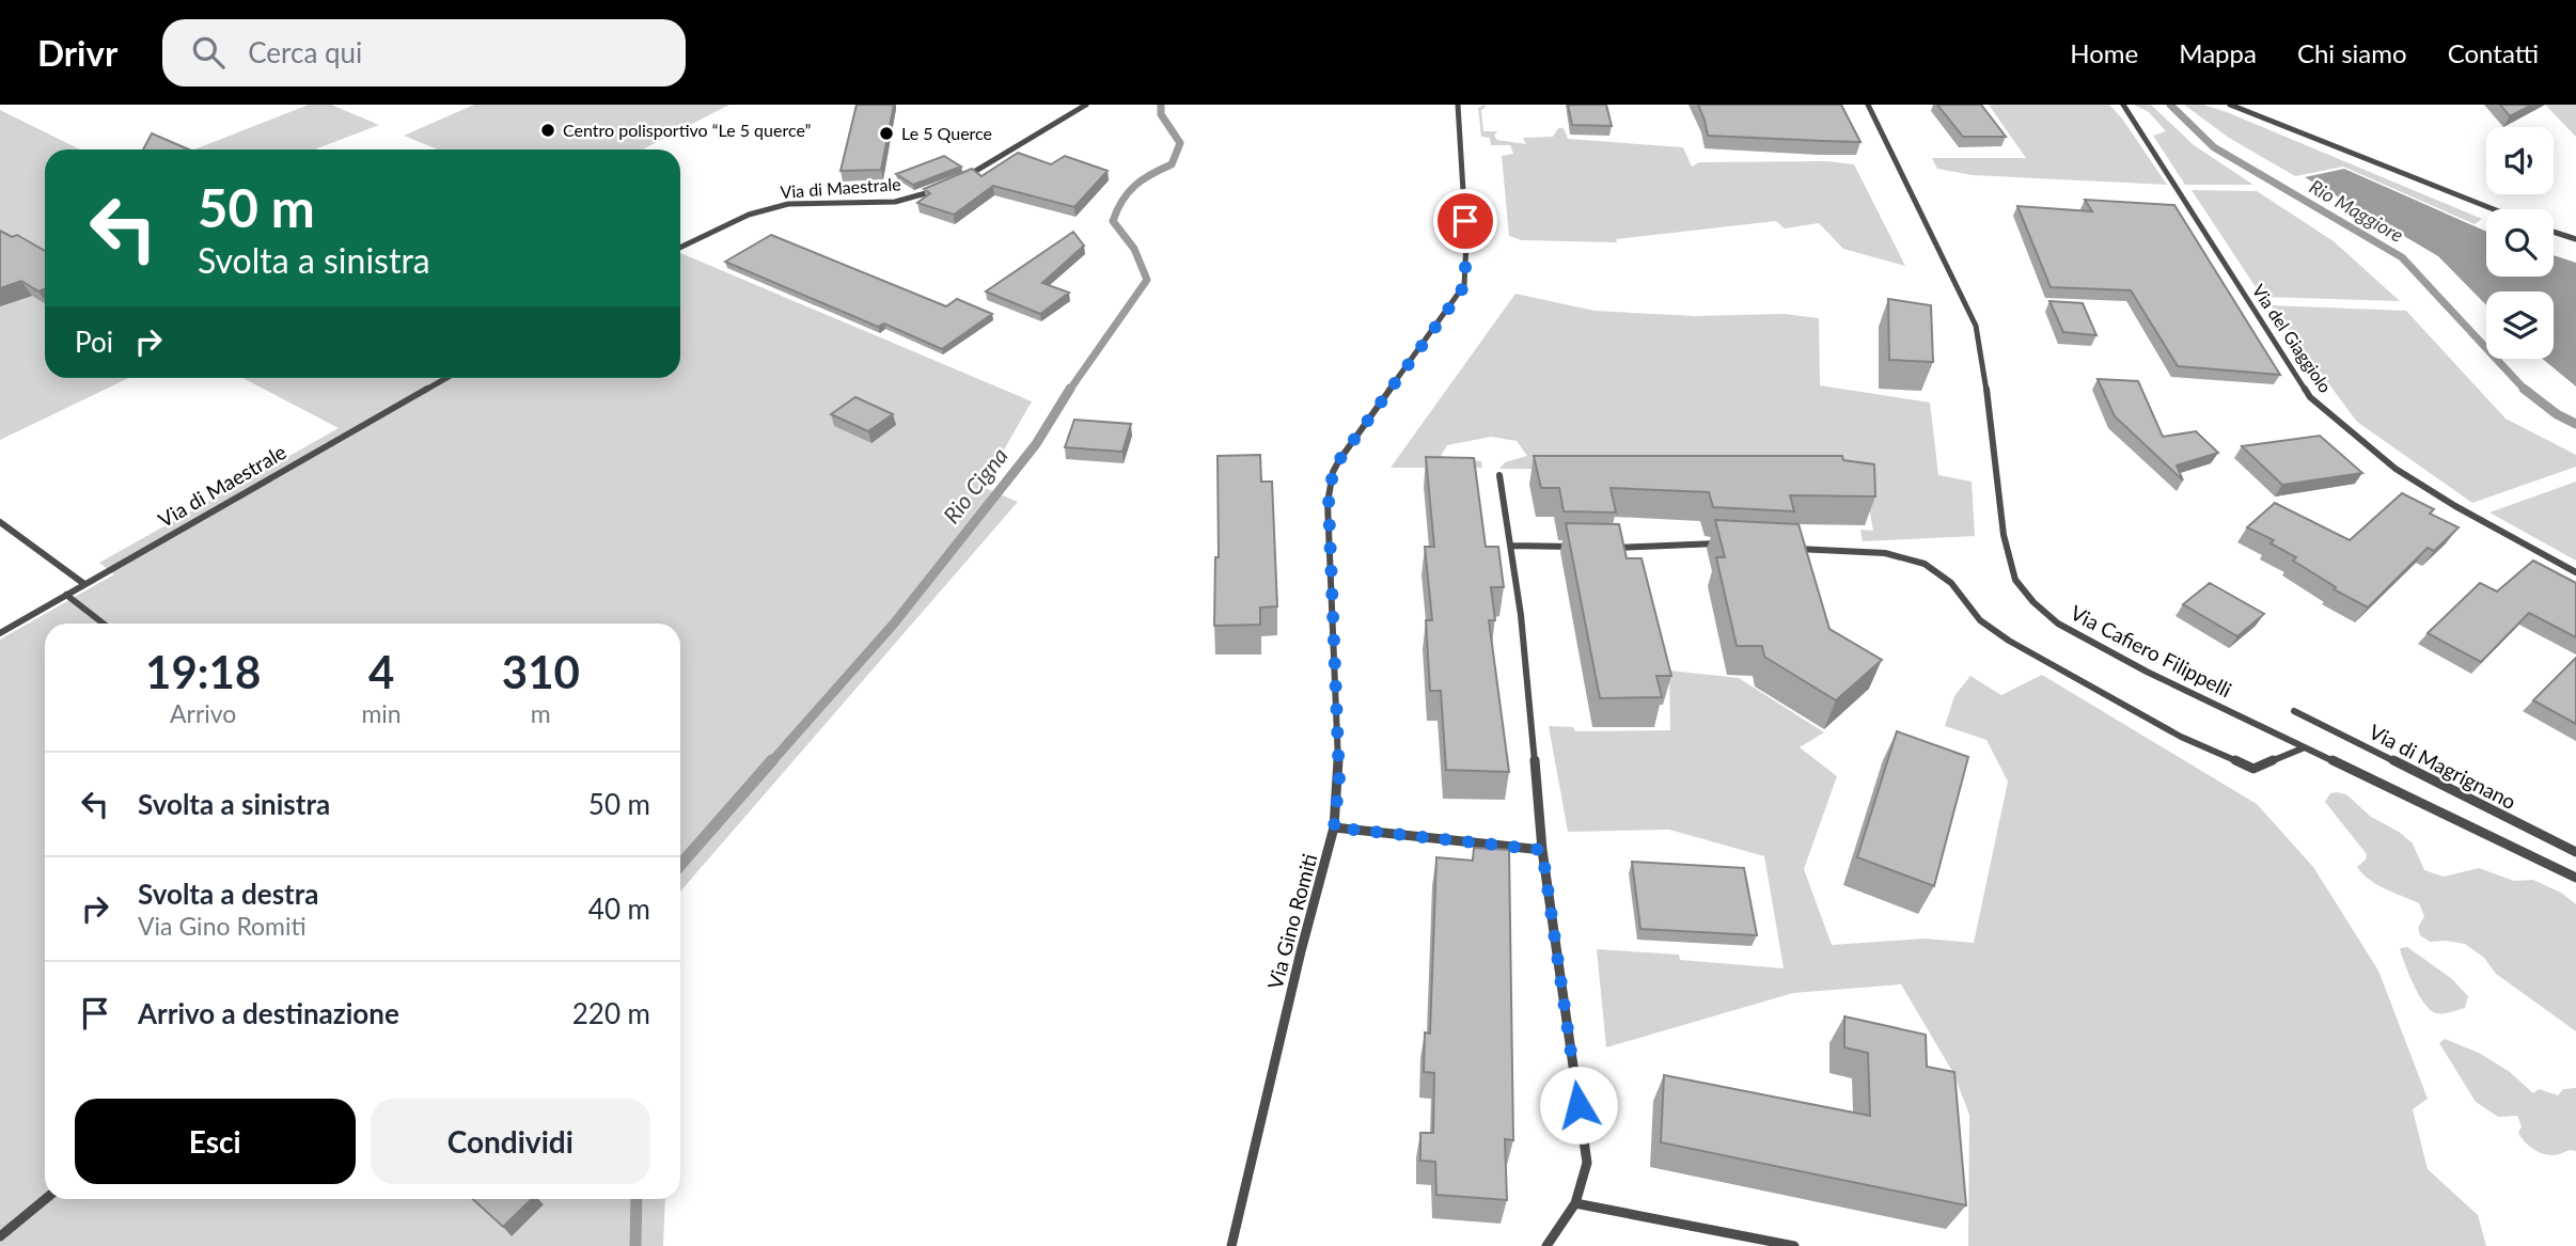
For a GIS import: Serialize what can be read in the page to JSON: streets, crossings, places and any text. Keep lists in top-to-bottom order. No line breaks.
{"streets":{"street":["Via di Maestrale","Via del Giaggiolo","Via Cafiero Filippelli","Via di Magrignano","Via Gino Romiti"]},"water":["Rio Maggiore","Rio Cigna"],"places":["Centro polisportivo “Le 5 querce”","Le 5 Querce"],"page":{"header":"Drivr","search":"Cerca qui","nav":["Home","Mappa","Chi siamo","Contatti"],"turn":["50 m","Svolta a sinistra"],"then":"Poi","eta":["19:18","Arrivo","4","min","310","m"],"list":[{"name":"Svolta a sinistra","value":"50 m"},{"name":"Svolta a destra","note":"Via Gino Romiti","value":"40 m"},{"name":"Arrivo a destinazione","value":"220 m"}],"buttons":["Esci","Condividi"]}}
